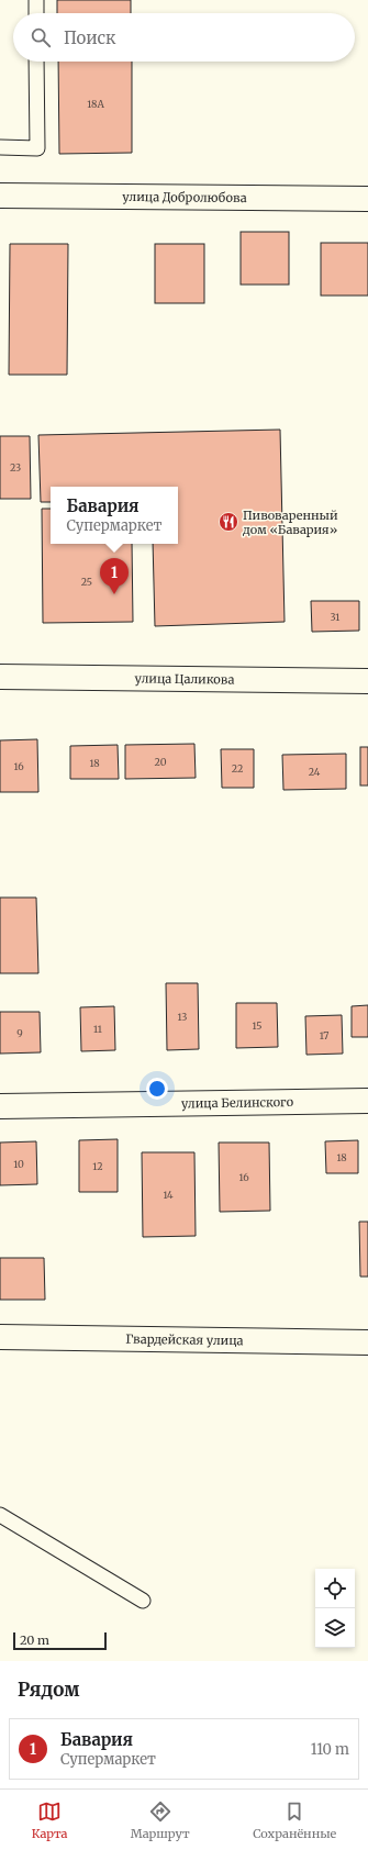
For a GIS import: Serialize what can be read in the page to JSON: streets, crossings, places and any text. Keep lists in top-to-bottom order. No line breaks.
{"streets":{"street":["улица Добролюбова","улица Цаликова","улица Белинского","Гвардейская улица"]},"places":{"restaurant":["Пивоваренный дом «Бавария»"]},"house_numbers":["18А","23","25","31","20","18","16","22","24","13","15","11","9","17","18","10","12","16","14"],"scale_bar":"20 m","page":{"search":"Поиск","popup":["Бавария","Супермаркет"],"pins":"1","scale":"20 m","heading":"Рядом","list":[{"mark":"1","name":"Бавария","note":"Супермаркет","value":"110 m"}],"nav":["Карта","Маршрут","Сохранённые"]}}
